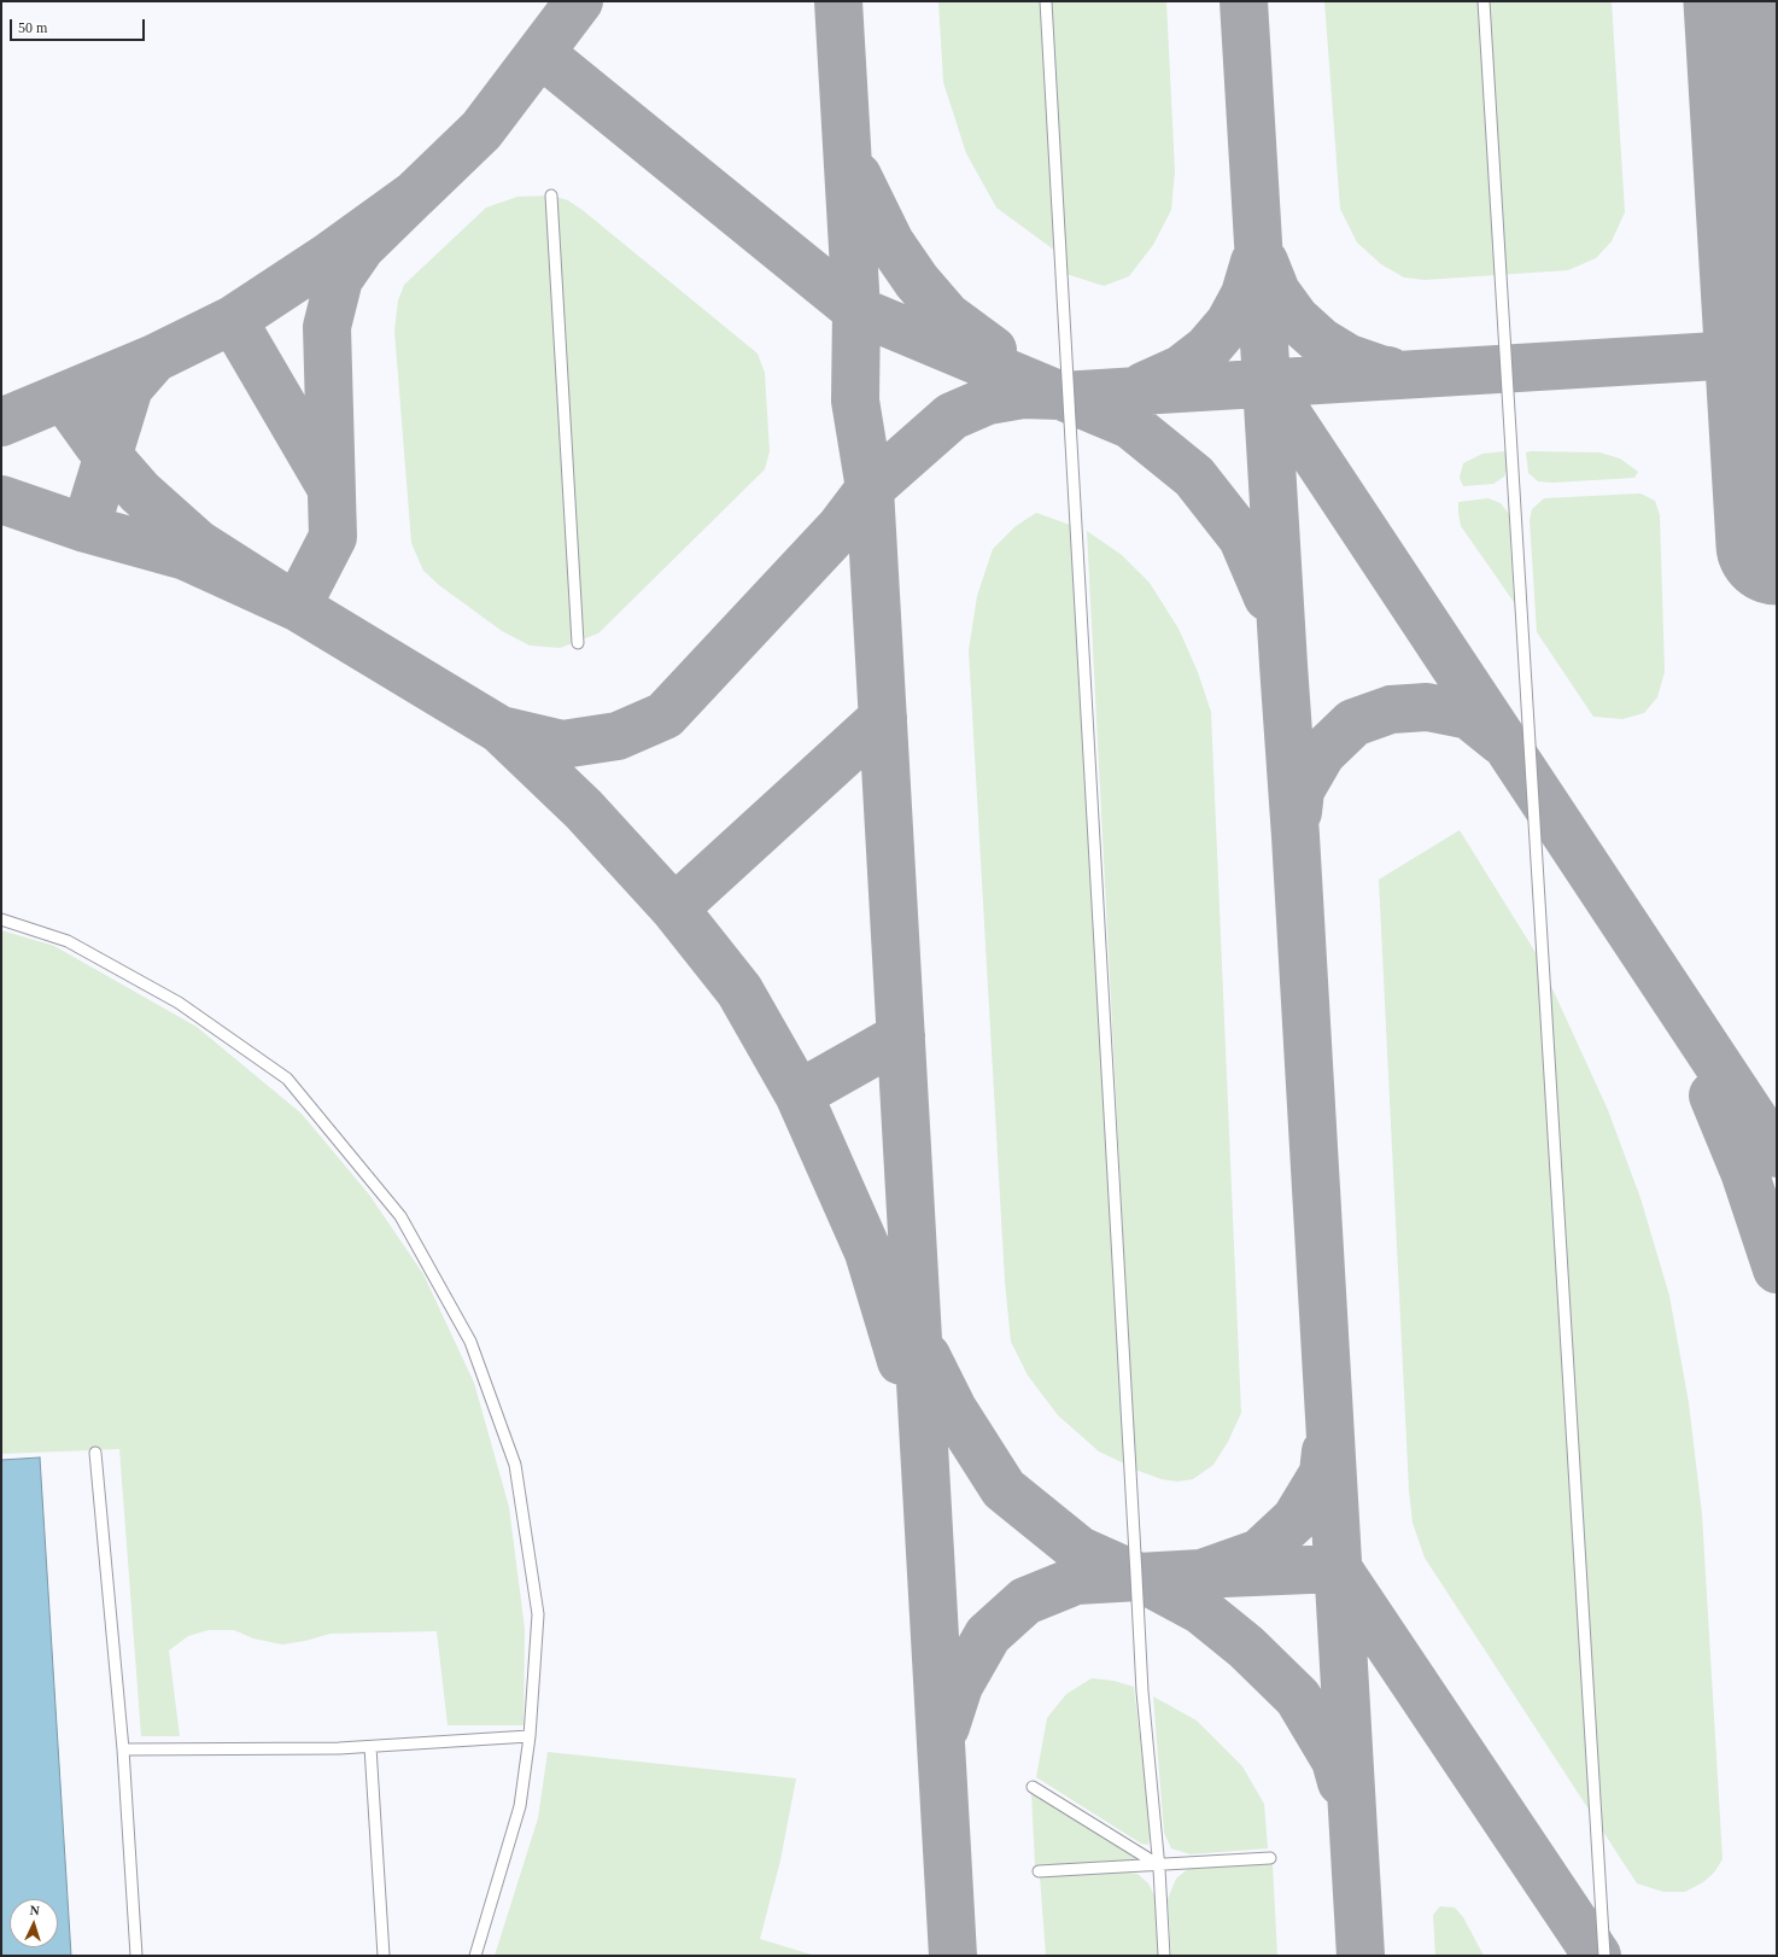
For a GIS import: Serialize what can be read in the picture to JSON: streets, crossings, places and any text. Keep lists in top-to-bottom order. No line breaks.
{"scale_bar":"50 m","north":"top"}
